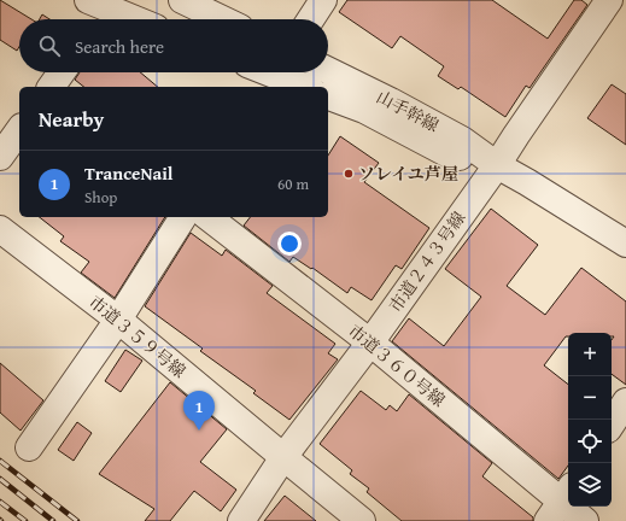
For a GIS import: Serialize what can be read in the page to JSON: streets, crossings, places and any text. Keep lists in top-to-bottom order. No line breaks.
{"streets":{"street":["山手幹線","市道２４３号線","市道３５９号線","市道３６０号線"]},"crossings":[["山手幹線","市道２４３号線"],["市道２４３号線","市道３５９号線"],["市道２４３号線","市道３６０号線"]],"places":["ソレイユ芦屋"],"page":{"search":"Search here","heading":"Nearby","list":[{"mark":"1","name":"TranceNail","note":"Shop","value":"60 m"}],"map_buttons":["+","−"],"pins":"1"}}
